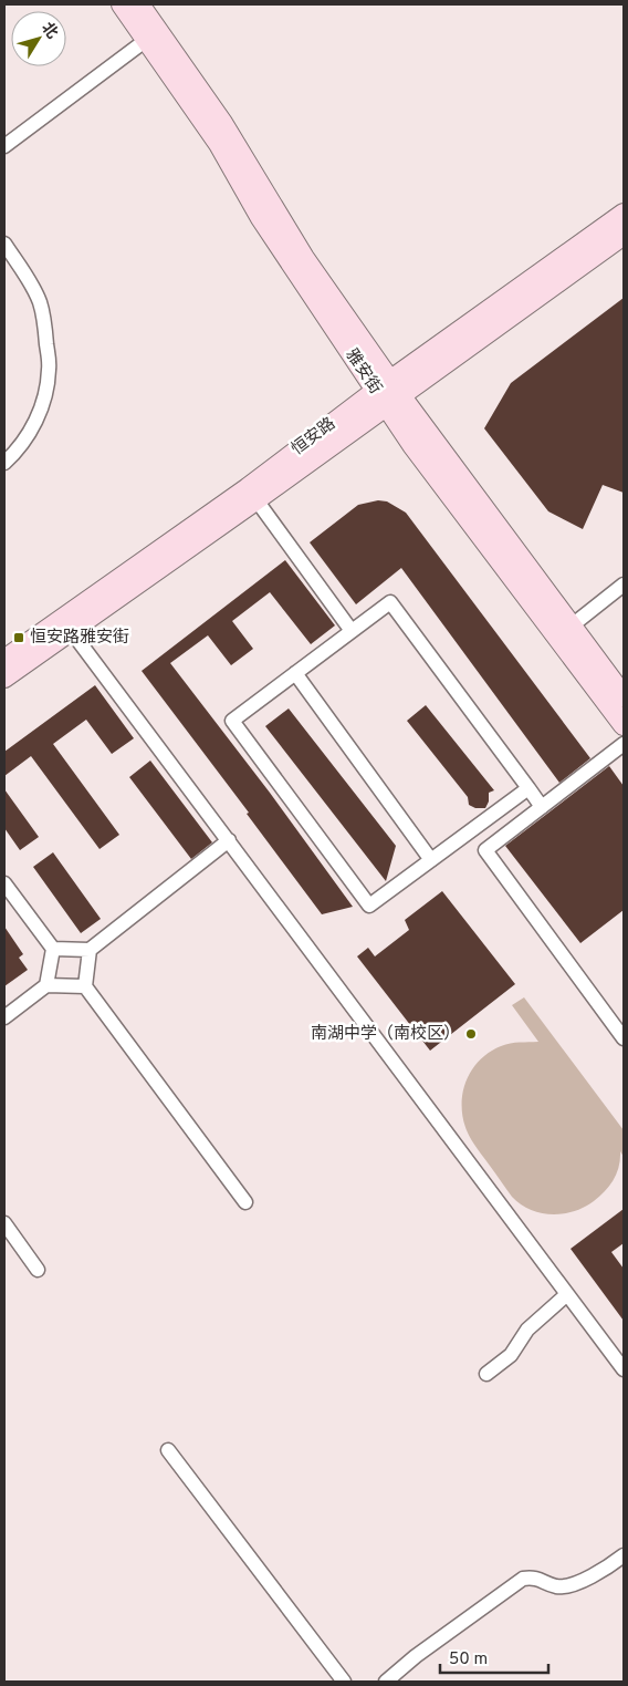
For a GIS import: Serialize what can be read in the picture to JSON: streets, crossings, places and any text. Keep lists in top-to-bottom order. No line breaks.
{"streets":{"main road":["雅安街","恒安路"]},"crossings":[["雅安街","恒安路"]],"places":{"transit":["恒安路雅安街"],"other":["南湖中学（南校区）"]},"scale_bar":"50 m","north":"top right"}
